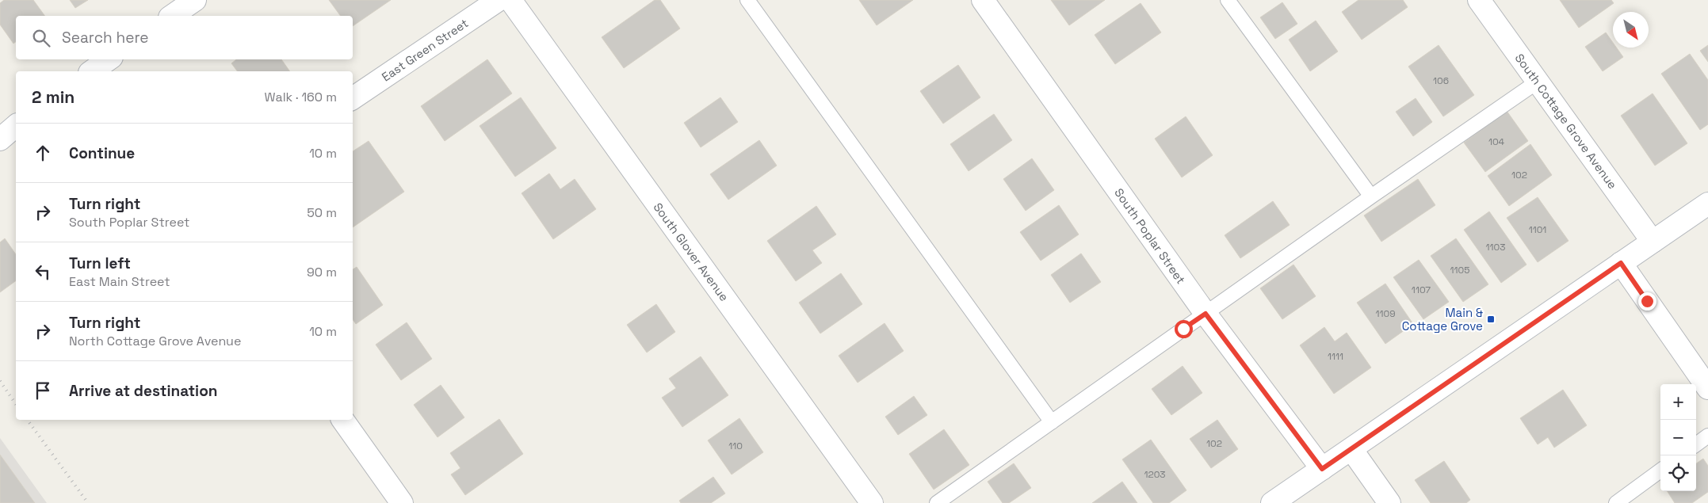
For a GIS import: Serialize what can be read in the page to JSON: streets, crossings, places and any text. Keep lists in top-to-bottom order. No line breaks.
{"streets":{"street":["East Green Street","South Cottage Grove Avenue","South Poplar Street","South Glover Avenue"]},"places":{"transit":["Main & Cottage Grove"]},"house_numbers":["106","104","102","1101","1103","1105","1107","1109","1111","102","110","1203"],"north":"bottom right","page":{"search":"Search here","heading":["2 min","Walk · 160 m"],"list":[["Continue","10 m"],["Turn right","South Poplar Street","50 m"],["Turn left","East Main Street","90 m"],["Turn right","North Cottage Grove Avenue","10 m"],"Arrive at destination"],"map_buttons":["+","−"]}}
